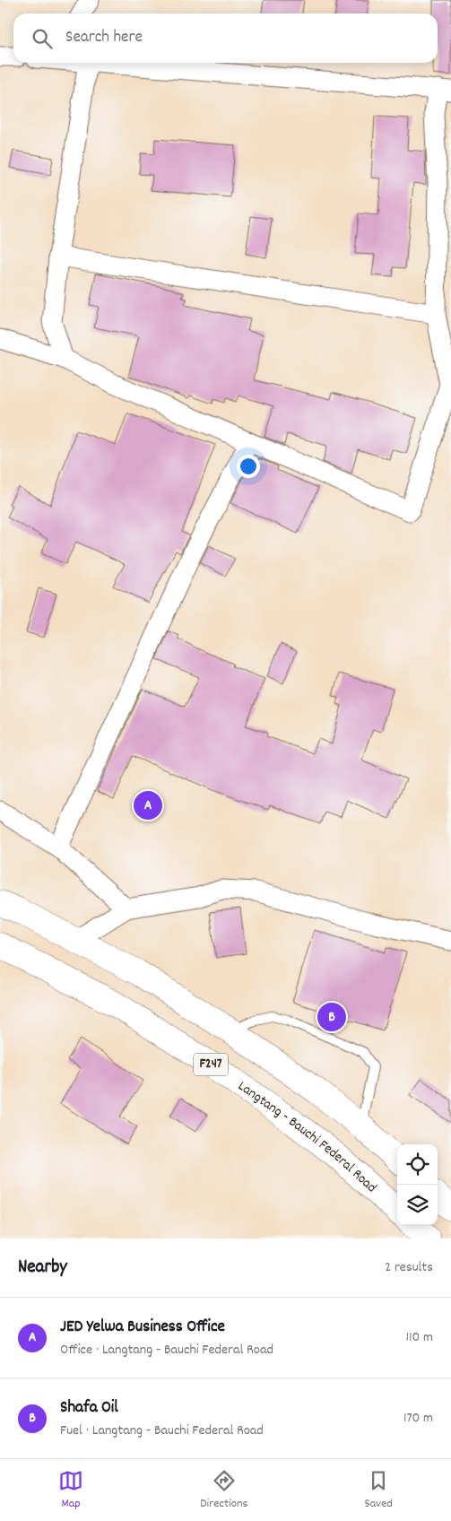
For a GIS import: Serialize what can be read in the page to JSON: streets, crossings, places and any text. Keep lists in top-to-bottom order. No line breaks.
{"streets":{"main road":["F247","Langtang - Bauchi Federal Road"]},"page":{"search":"Search here","pins":["A","B"],"heading":["Nearby","2 results"],"list":[{"mark":"A","name":"JED Yelwa Business Office","note":"Office · Langtang - Bauchi Federal Road","value":"110 m"},{"mark":"B","name":"Shafa Oil","note":"Fuel · Langtang - Bauchi Federal Road","value":"170 m"}],"nav":["Map","Directions","Saved"]}}
